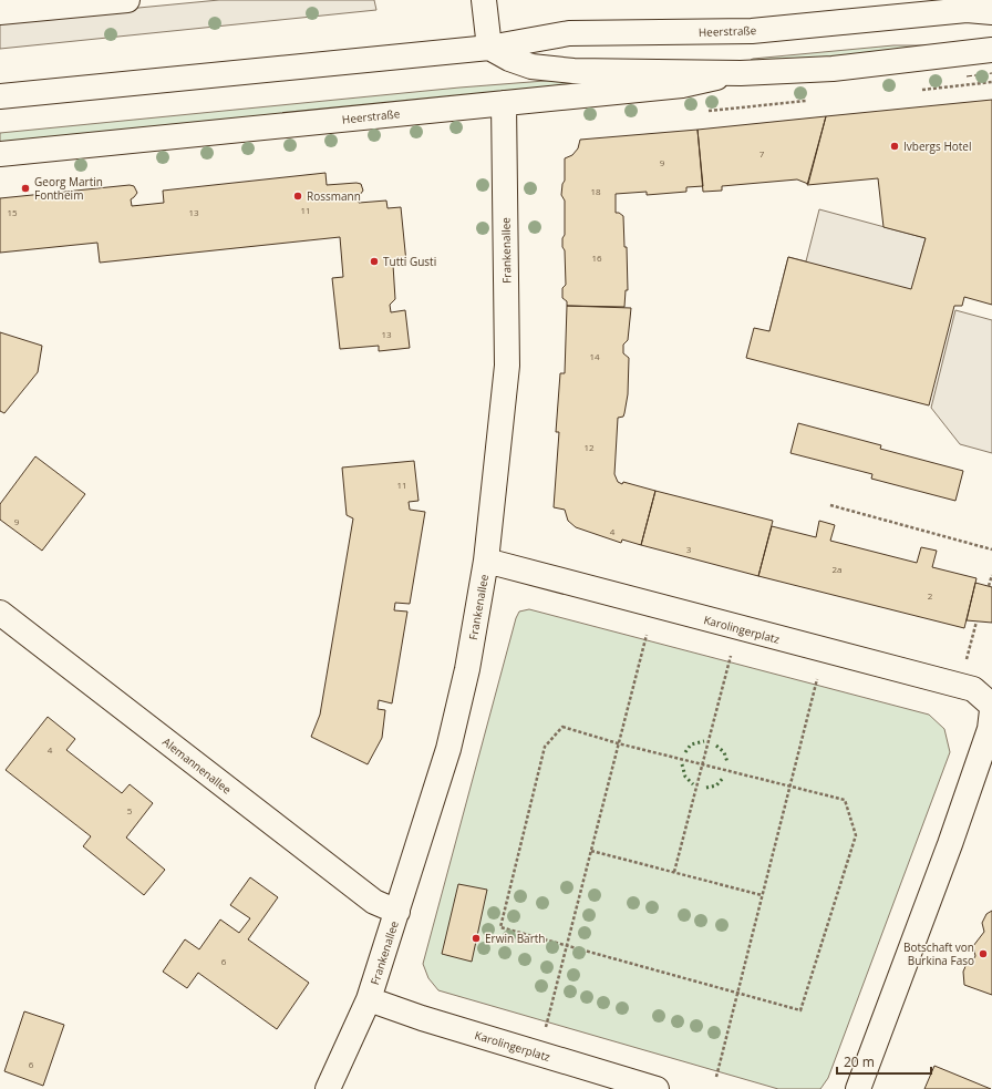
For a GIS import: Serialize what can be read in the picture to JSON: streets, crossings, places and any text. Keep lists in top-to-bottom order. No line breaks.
{"streets":{"street":["Heerstraße","Frankenallee","Karolingerplatz","Alemannenallee"]},"crossings":[["Heerstraße","Frankenallee"],["Frankenallee","Karolingerplatz"],["Frankenallee","Alemannenallee"]],"places":["Ivbergs Hotel","Georg Martin Fontheim","Rossmann","Tutti Gusti","Erwin Barth","Botschaft von Burkina Faso"],"house_numbers":["7","9","18","11","15","13","16","13","14","12","11","9","4","3","2a","2","4","5","6","6"],"scale_bar":"20 m"}
